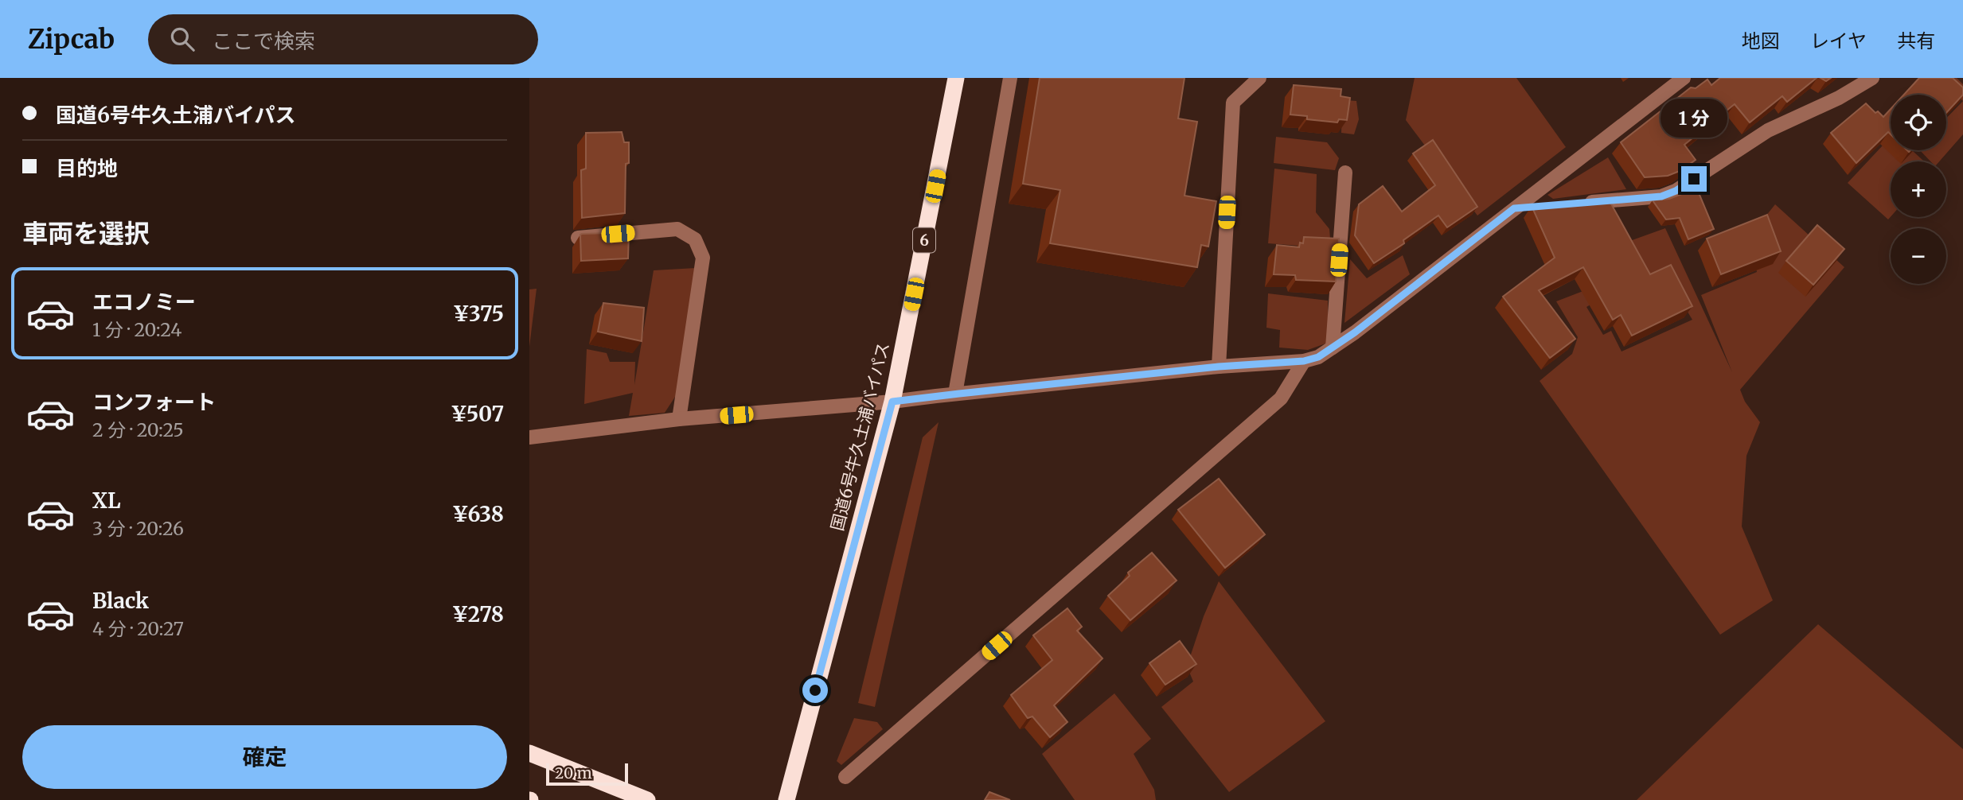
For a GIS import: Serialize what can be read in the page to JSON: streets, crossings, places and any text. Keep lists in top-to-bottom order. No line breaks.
{"streets":{"highway":["6","国道6号牛久土浦バイパス"]},"scale_bar":"20 m","page":{"header":"Zipcab","search":"ここで検索","nav":["地図","レイヤ","共有"],"banner":["国道6号牛久土浦バイパス","目的地"],"map_buttons":["+","−"],"bubble":"1 分","heading":"車両を選択","list":[{"name":"エコノミー","note":"1 分 · 20:24","value":"¥375"},{"name":"コンフォート","note":"2 分 · 20:25","value":"¥507"},{"name":"XL","note":"3 分 · 20:26","value":"¥638"},{"name":"Black","note":"4 分 · 20:27","value":"¥278"}],"buttons":"確定","scale":"20 m"}}
